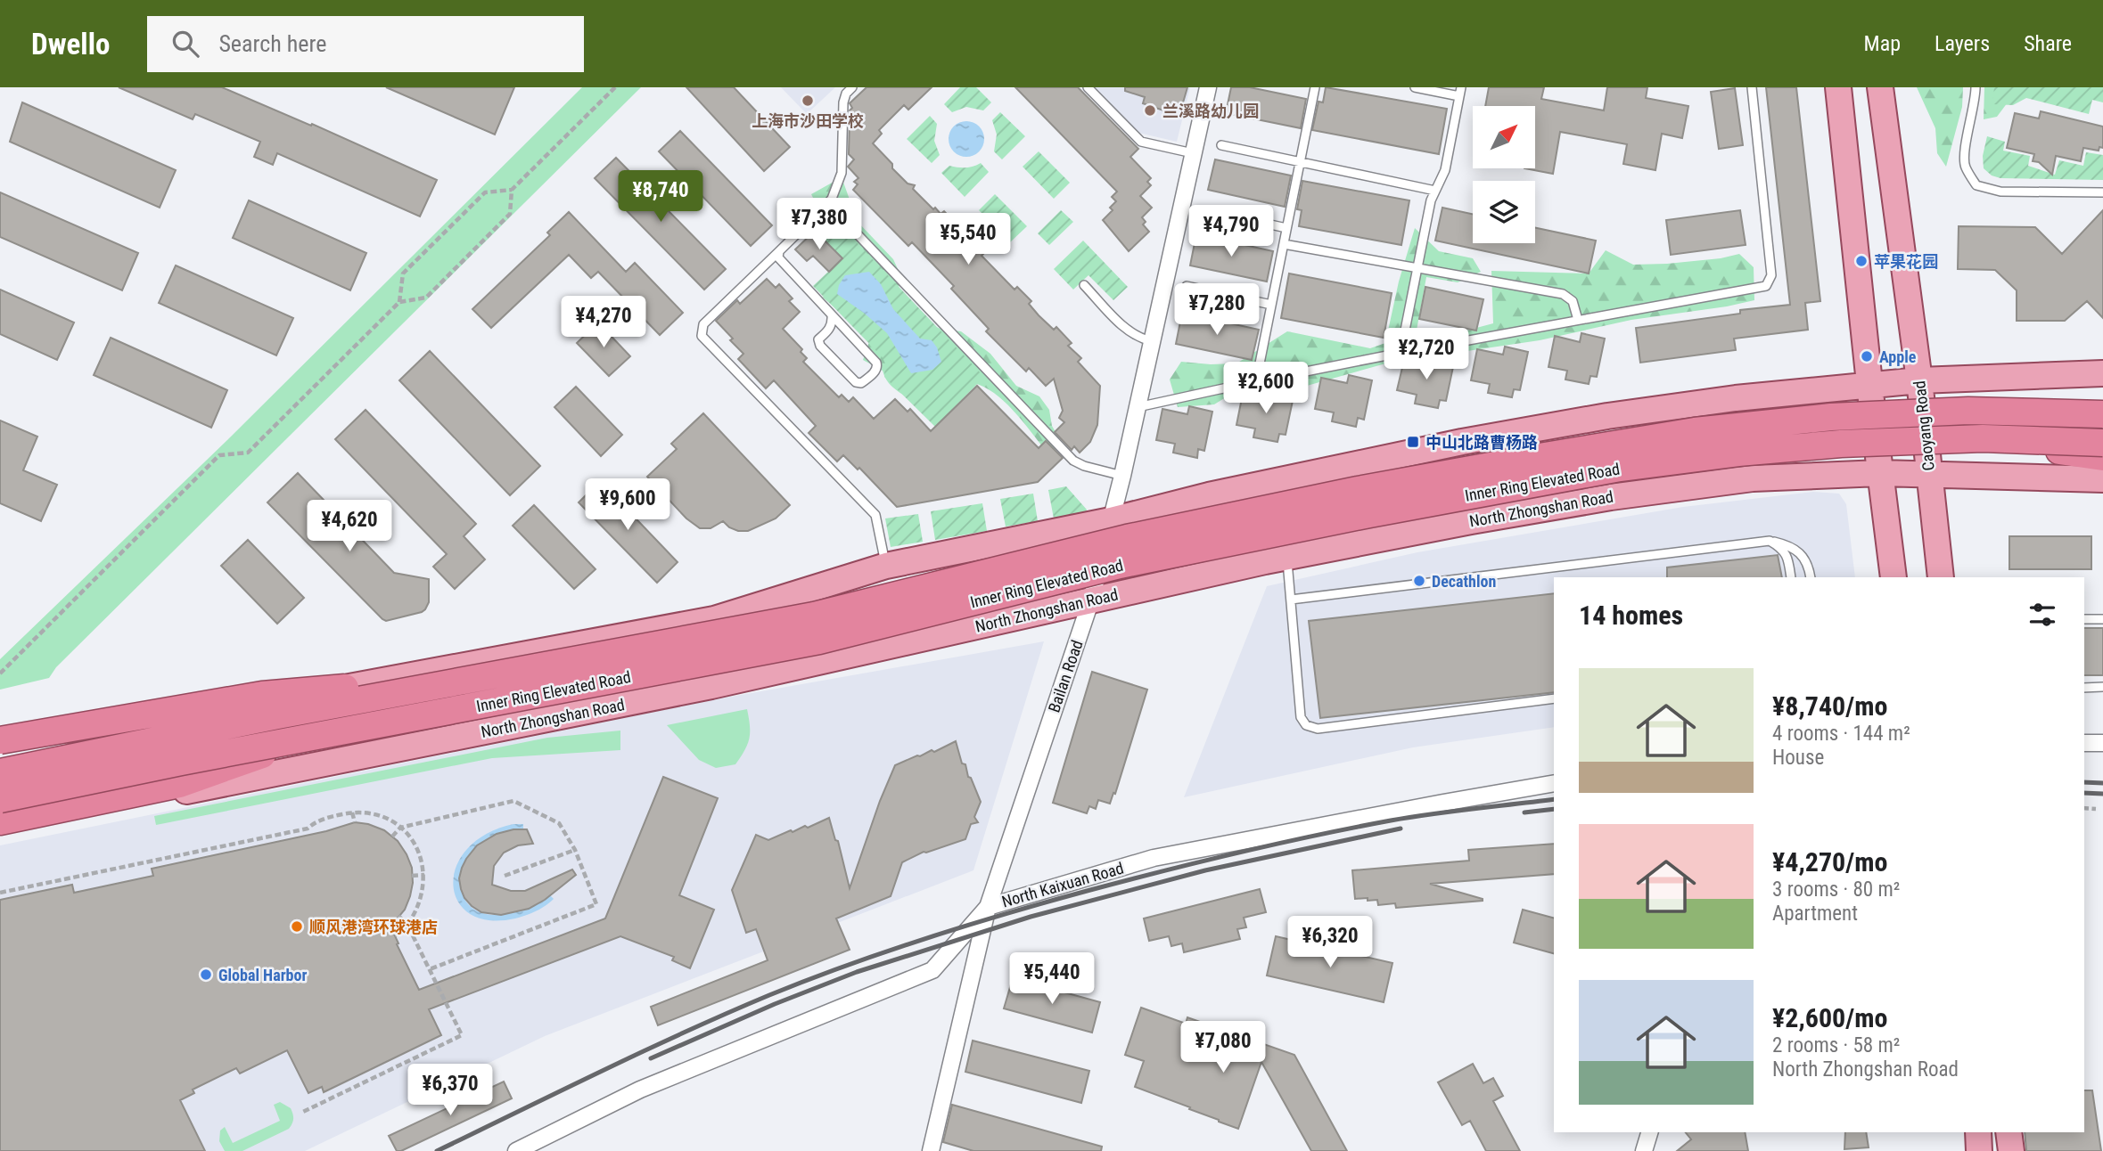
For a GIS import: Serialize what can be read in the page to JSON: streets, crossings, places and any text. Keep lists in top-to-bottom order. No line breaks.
{"streets":{"highway":["Inner Ring Elevated Road"],"main road":["Caoyang Road","North Zhongshan Road"],"street":["Bailan Road","North Kaixuan Road"]},"crossings":[["Caoyang Road","North Zhongshan Road"],["North Zhongshan Road","Bailan Road"],["Bailan Road","North Kaixuan Road"]],"places":{"other":["上海市沙田学校","兰溪路幼儿园","苹果花园","Apple","Decathlon","顺风港湾环球港店","Global Harbor"],"transit":["中山北路曹杨路"]},"north":"top right","page":{"header":"Dwello","search":"Search here","nav":["Map","Layers","Share"],"price":["¥8,740","¥7,380","¥4,790","¥5,540","¥7,280","¥4,270","¥2,720","¥2,600","¥9,600","¥4,620","¥6,320","¥5,440","¥7,080","¥6,370"],"heading":"14 homes","list":[{"name":"¥8,740/mo","note":"4 rooms · 144 m² · House"},{"name":"¥4,270/mo","note":"3 rooms · 80 m² · Apartment"},{"name":"¥2,600/mo","note":"2 rooms · 58 m² · North Zhongshan Road"}]}}
